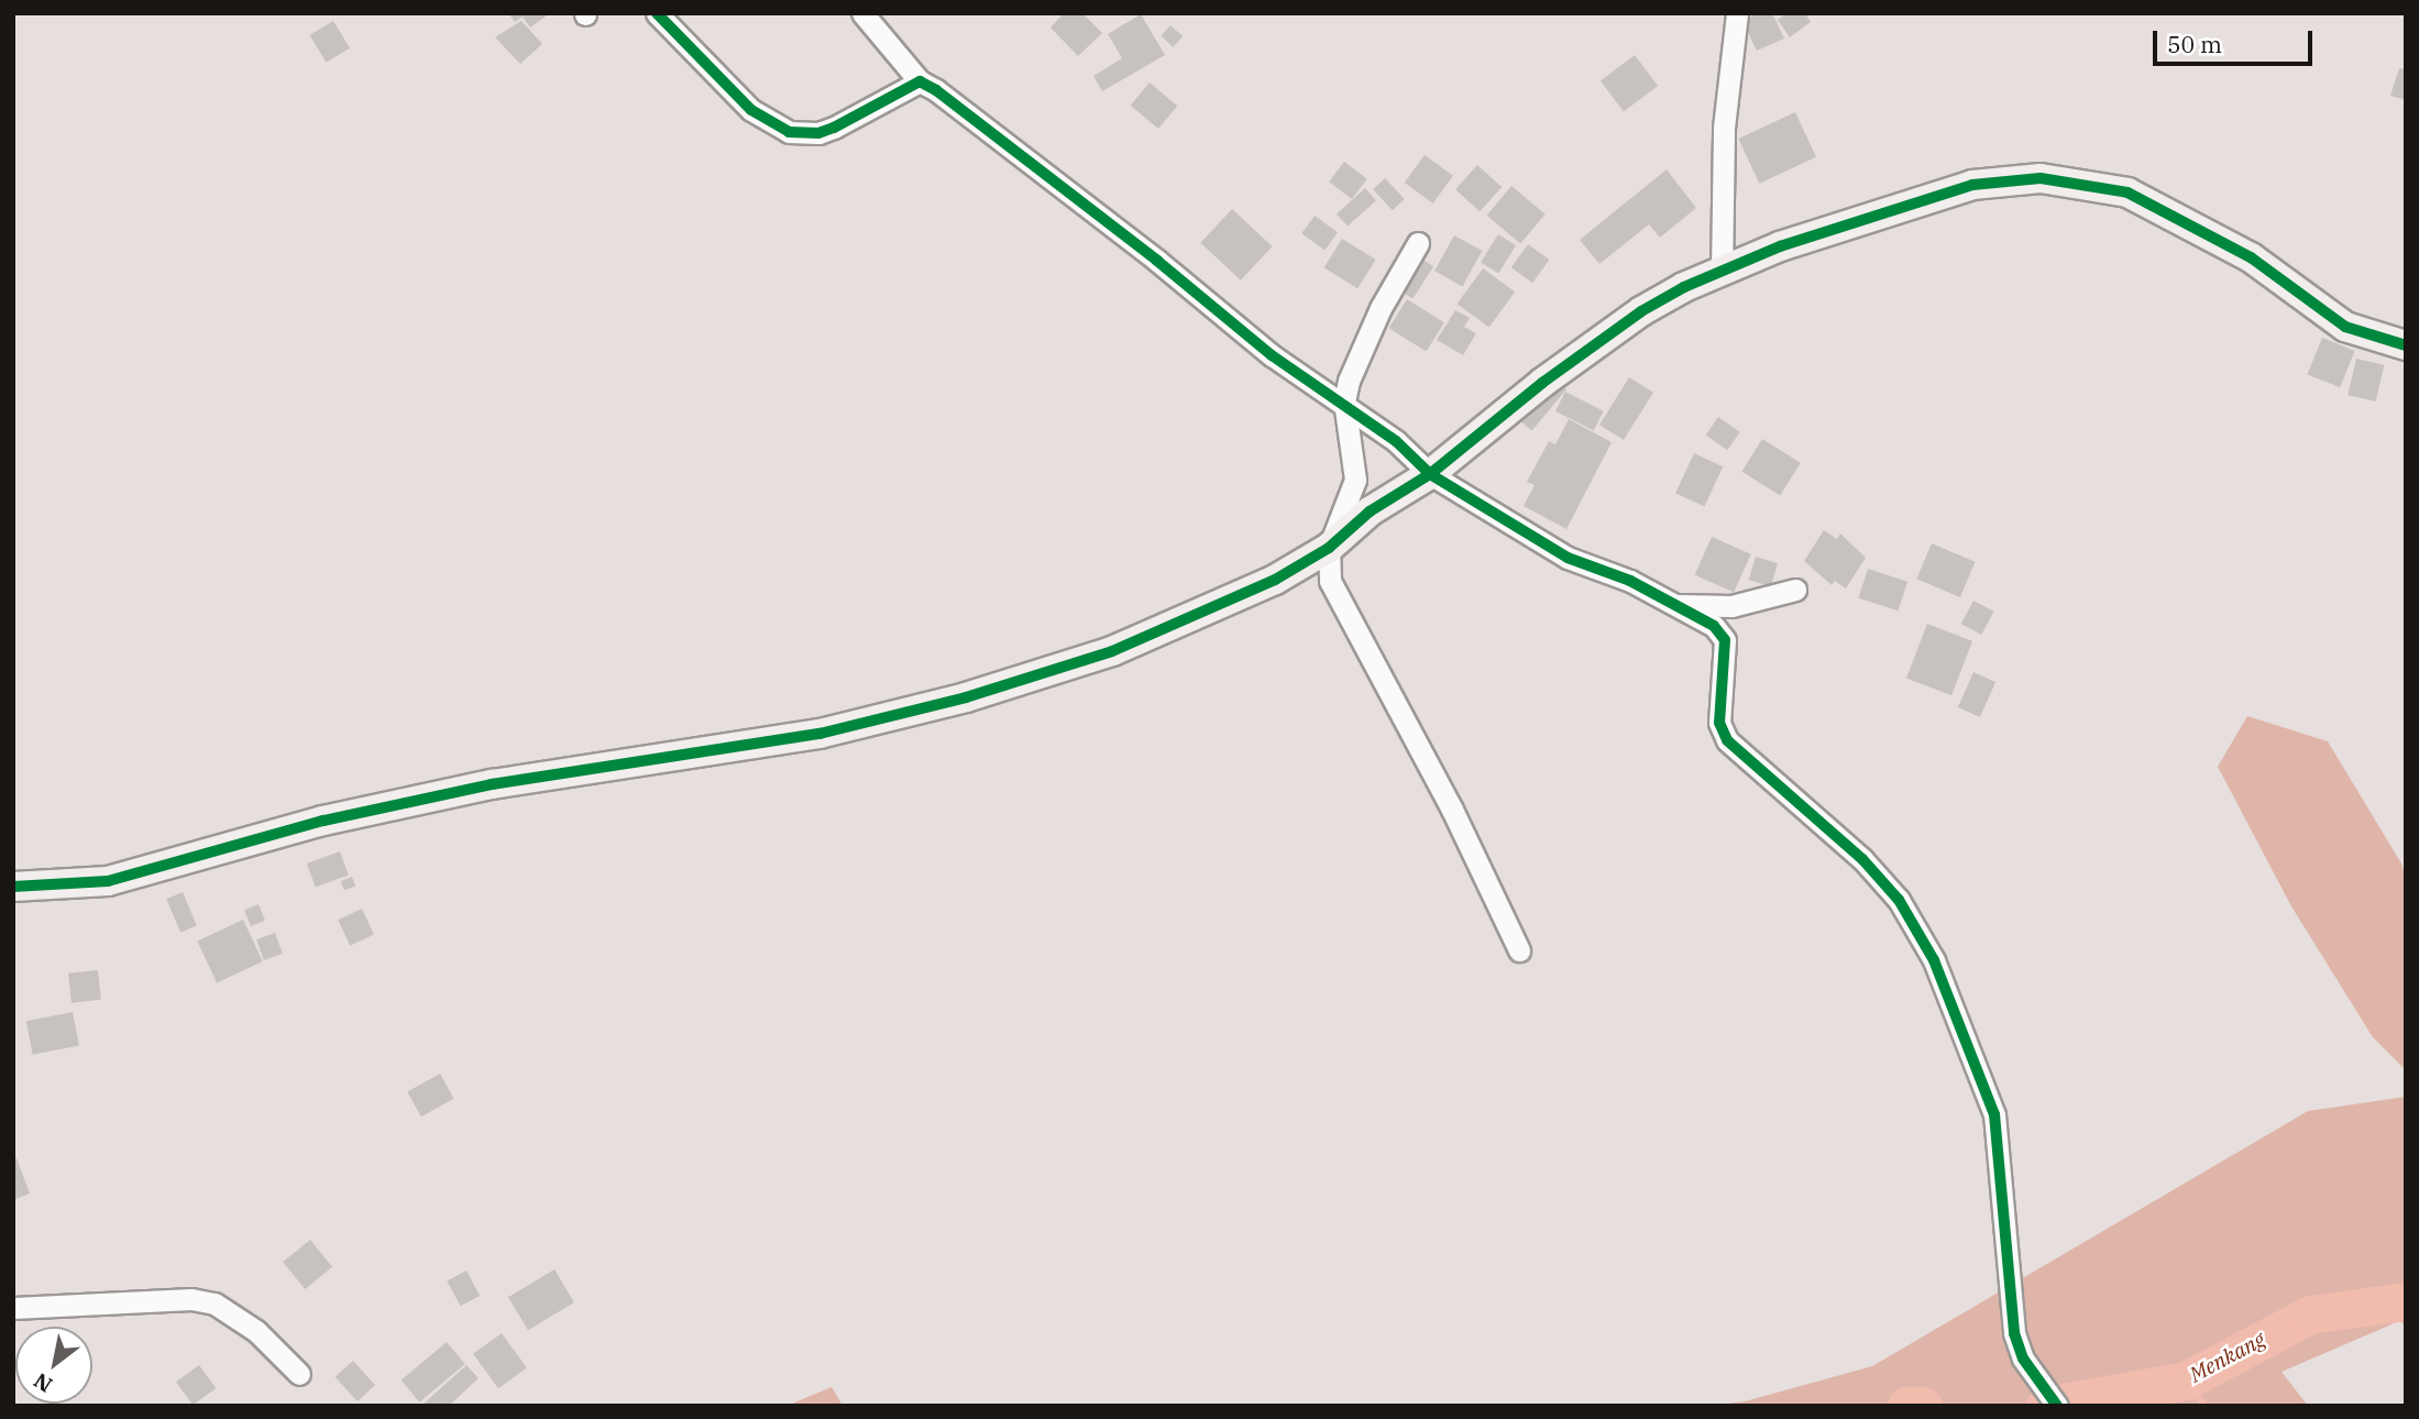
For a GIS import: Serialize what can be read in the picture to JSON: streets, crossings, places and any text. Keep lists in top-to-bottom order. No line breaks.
{"water":["Menkang"],"scale_bar":"50 m","north":"bottom left"}
